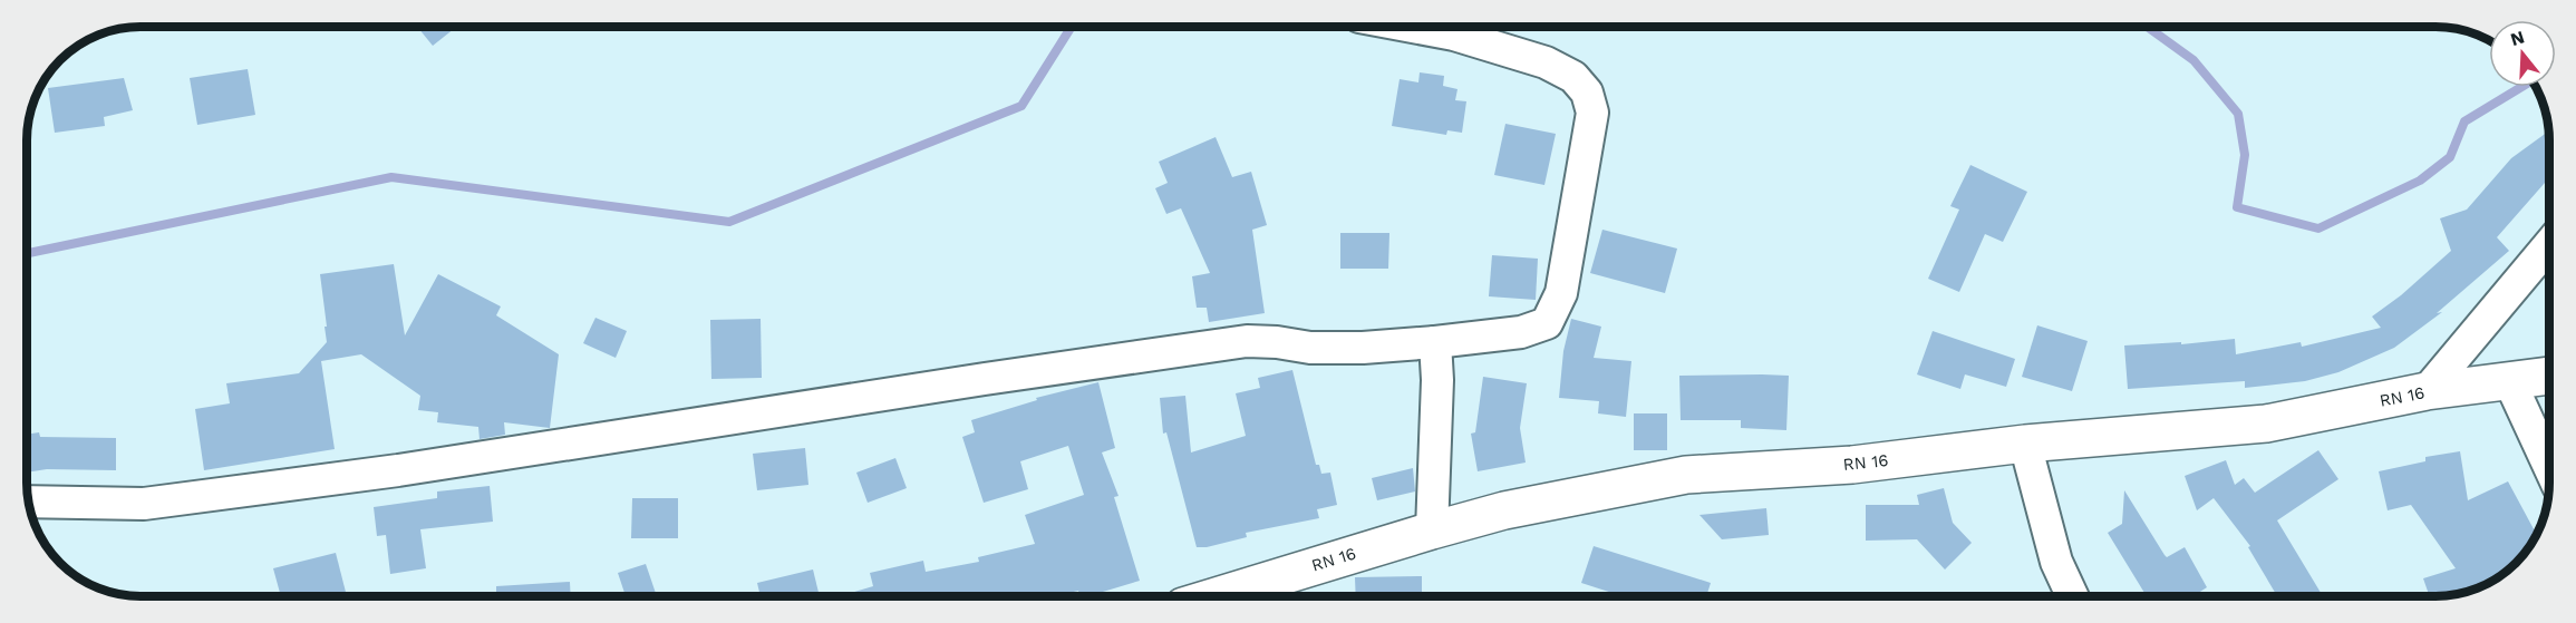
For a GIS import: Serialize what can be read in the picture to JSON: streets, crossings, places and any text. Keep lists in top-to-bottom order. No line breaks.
{"streets":{"main road":["RN 16"]},"north":"top"}
